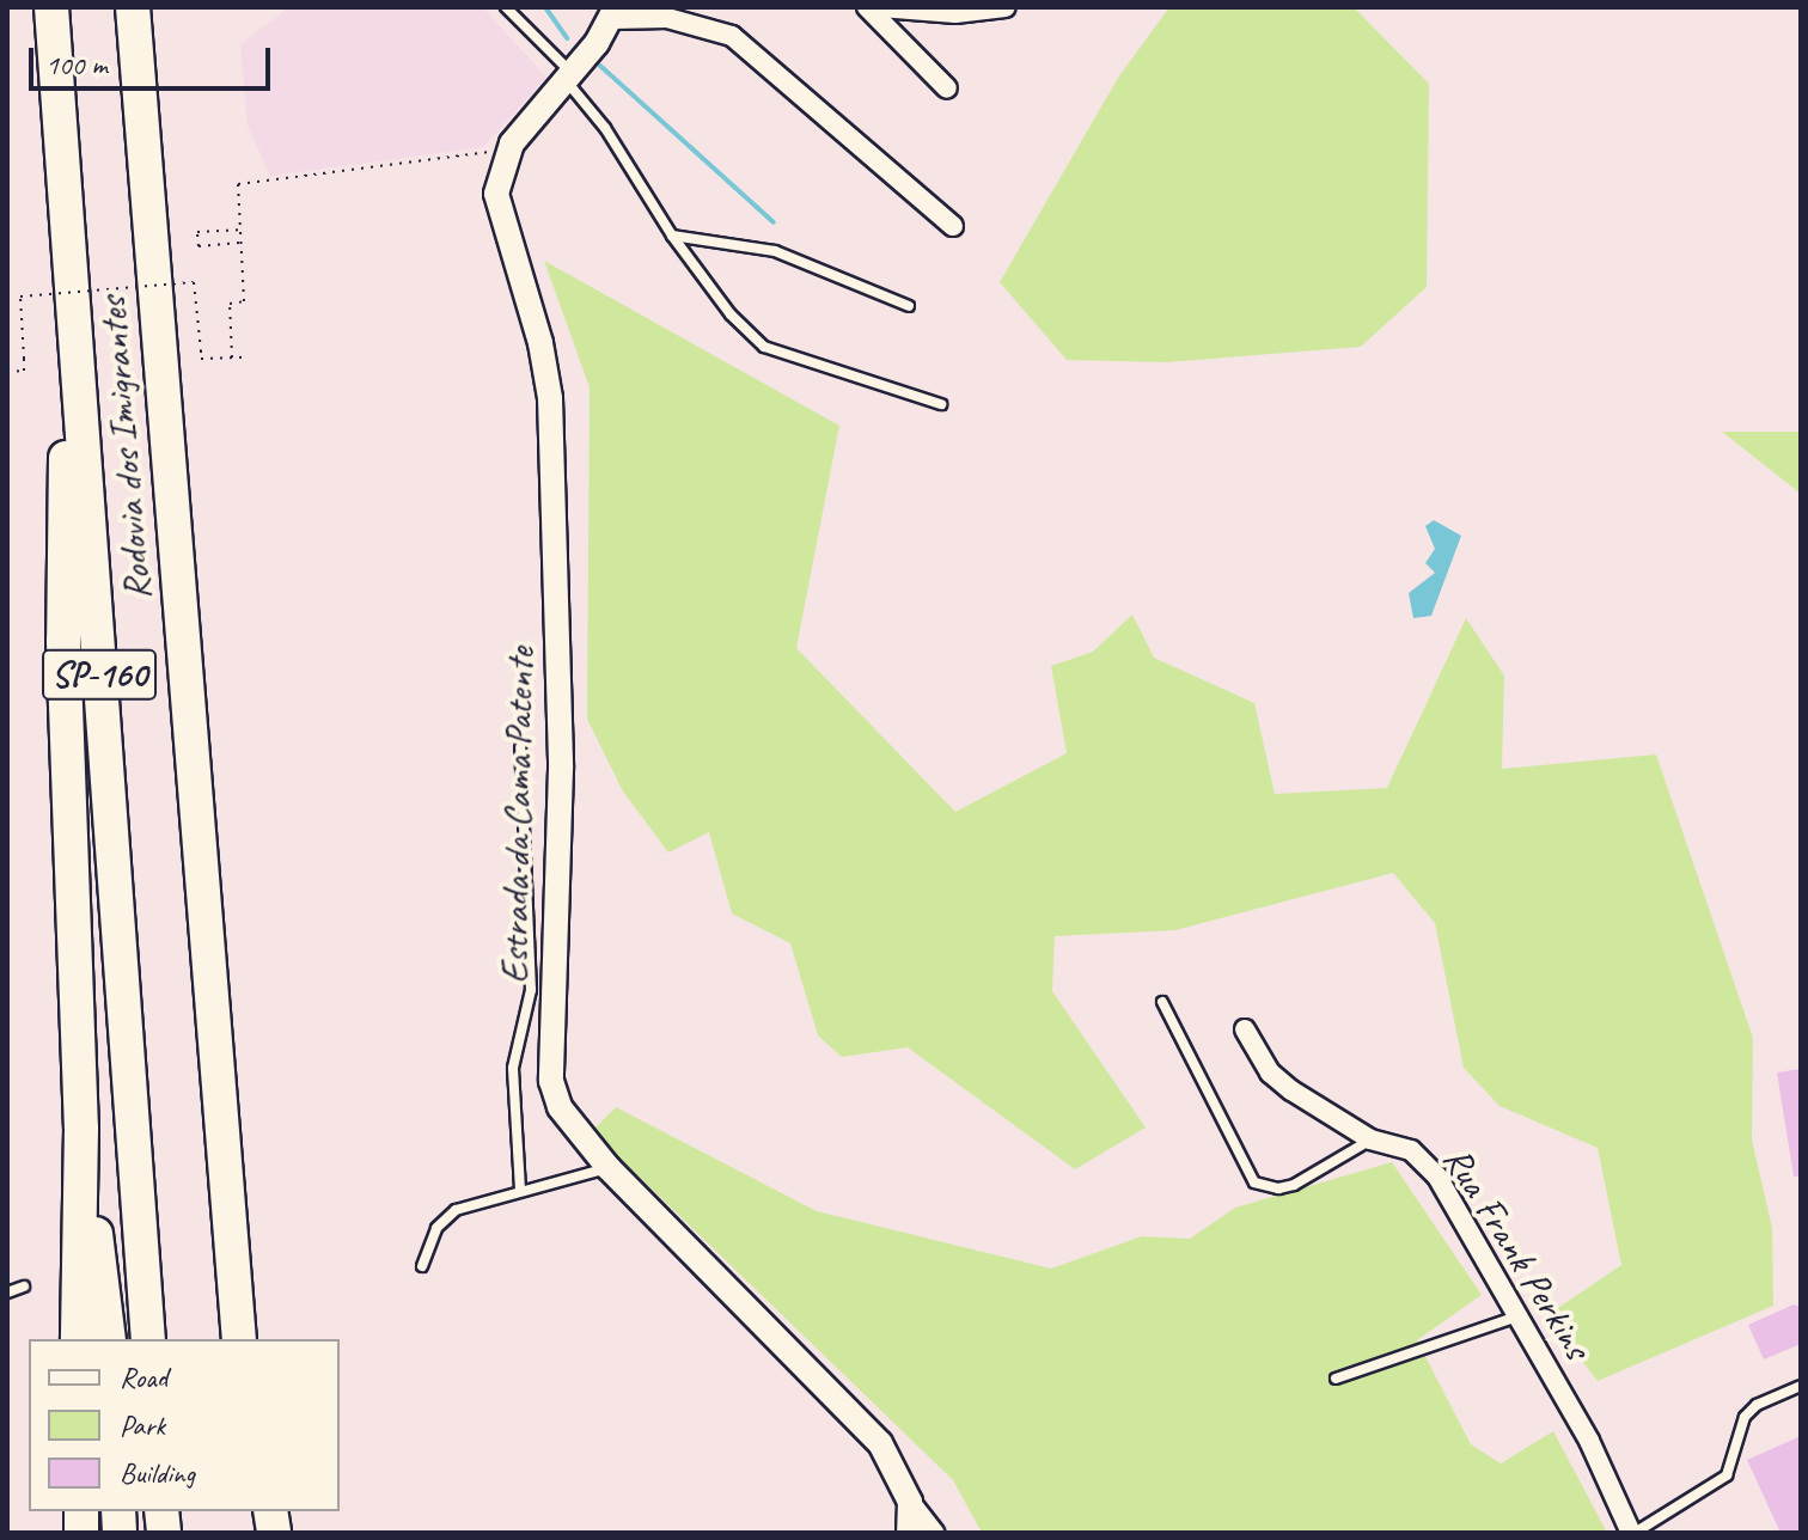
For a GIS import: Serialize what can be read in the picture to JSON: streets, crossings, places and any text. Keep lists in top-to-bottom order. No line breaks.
{"streets":{"highway":["Rodovia dos Imigrantes","SP-160"],"street":["Estrada da Cama Patente","Rua Frank Perkins"]},"legend":["Road","Park","Building"],"scale_bar":"100 m"}
